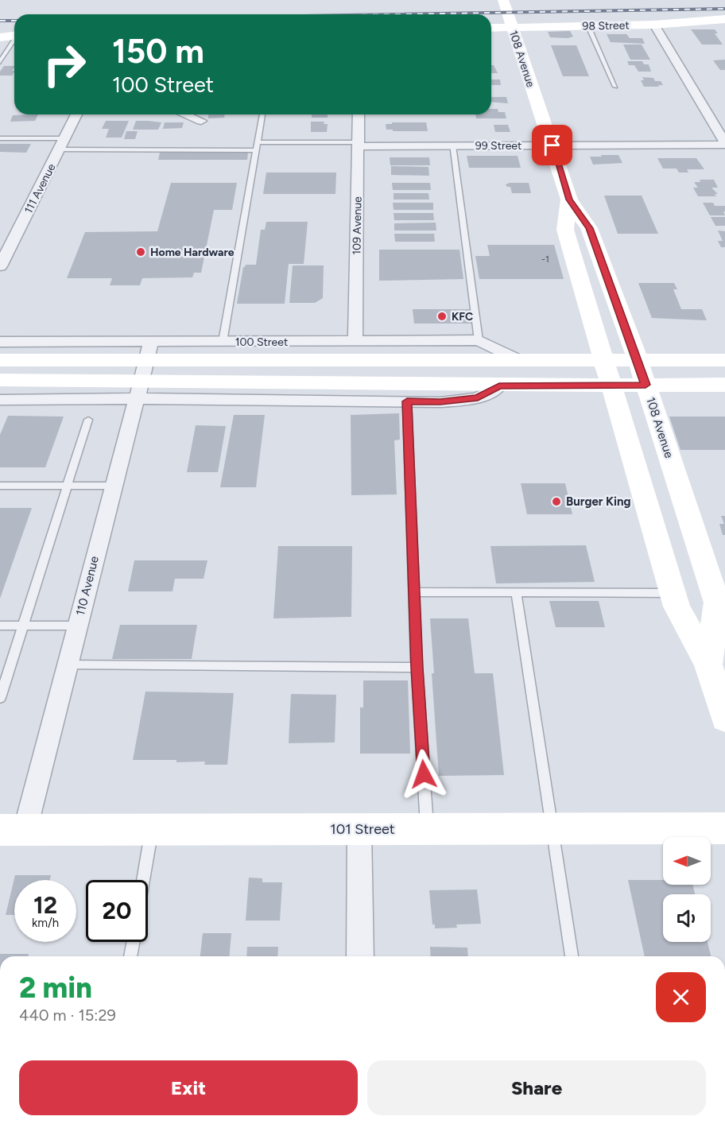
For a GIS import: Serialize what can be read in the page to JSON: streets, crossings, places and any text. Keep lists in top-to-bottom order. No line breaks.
{"streets":{"street":["98 Street","108 Avenue","99 Street","111 Avenue","109 Avenue","100 Street","110 Avenue","101 Street"]},"crossings":[["98 Street","108 Avenue"],["108 Avenue","99 Street"],["108 Avenue","100 Street"],["99 Street","109 Avenue"],["109 Avenue","100 Street"],["100 Street","110 Avenue"],["110 Avenue","101 Street"]],"places":["Home Hardware","KFC","Burger King"],"house_numbers":["-1"],"north":"left","page":{"turn":["150 m","100 Street"],"speed":"12 km/h","limit":"20","heading":["2 min","440 m · 15:29"],"buttons":["Exit","Share"]}}
